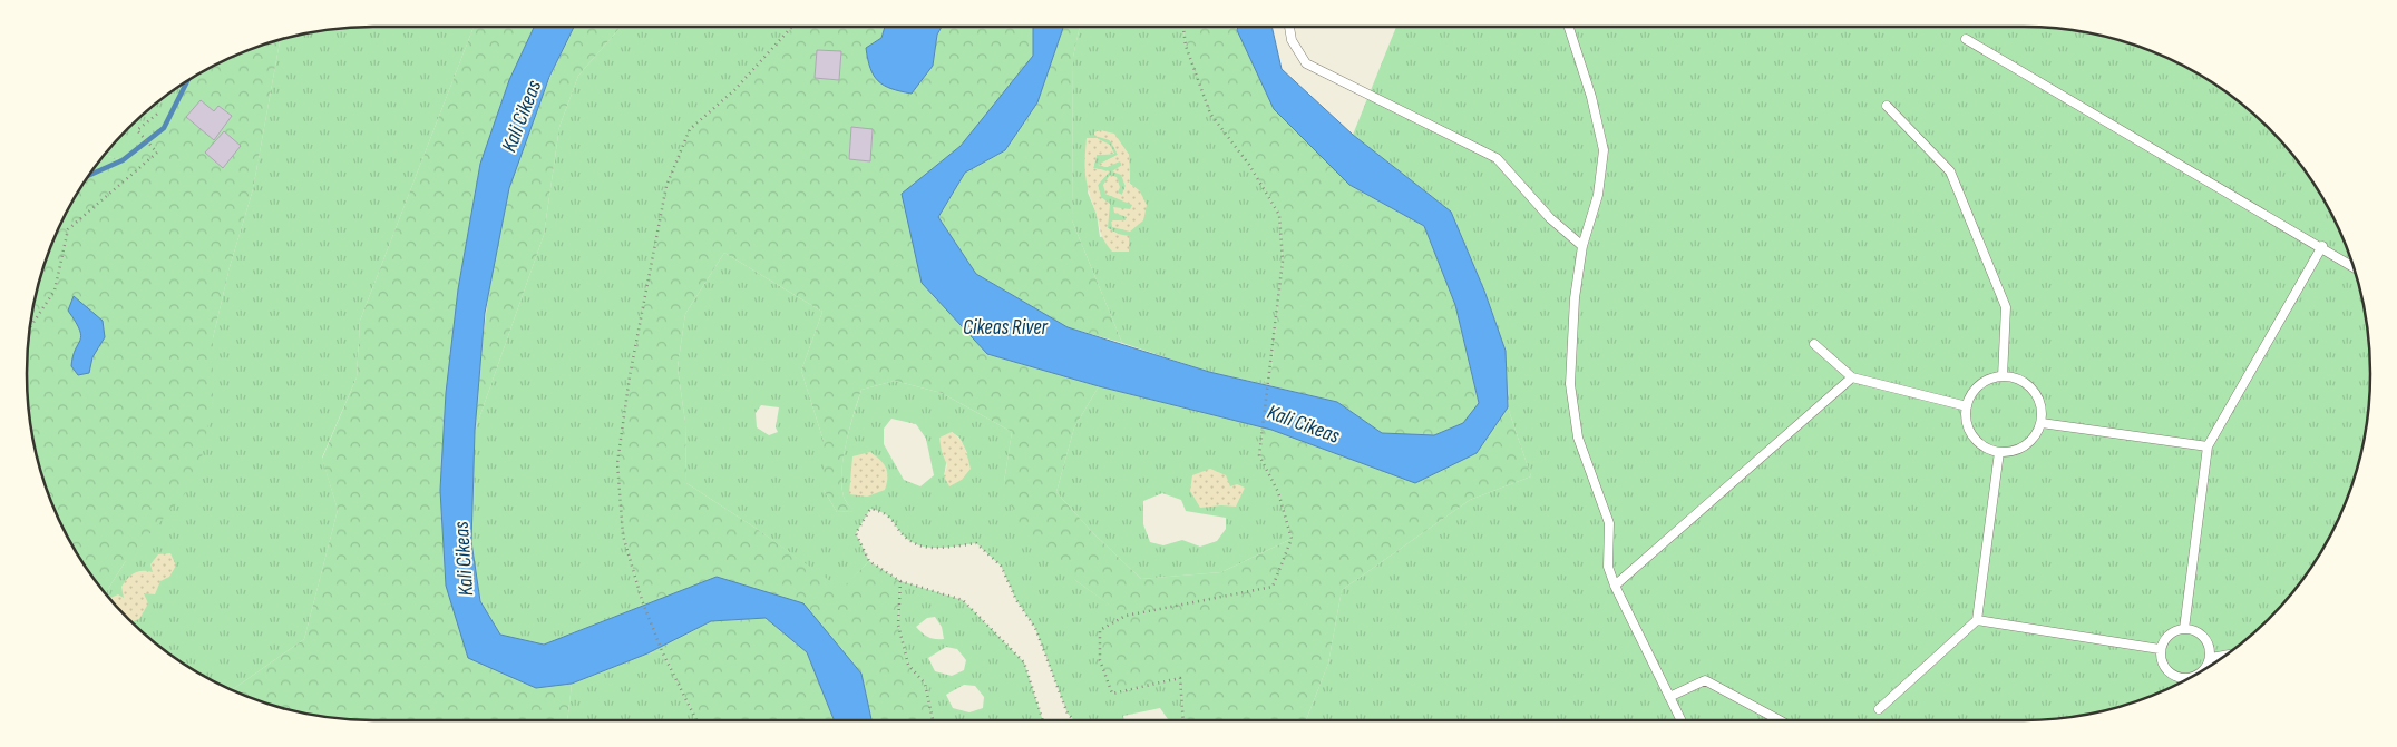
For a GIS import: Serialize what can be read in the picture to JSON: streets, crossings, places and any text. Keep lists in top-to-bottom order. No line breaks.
{"water":["Kali Cikeas","Cikeas River"]}
